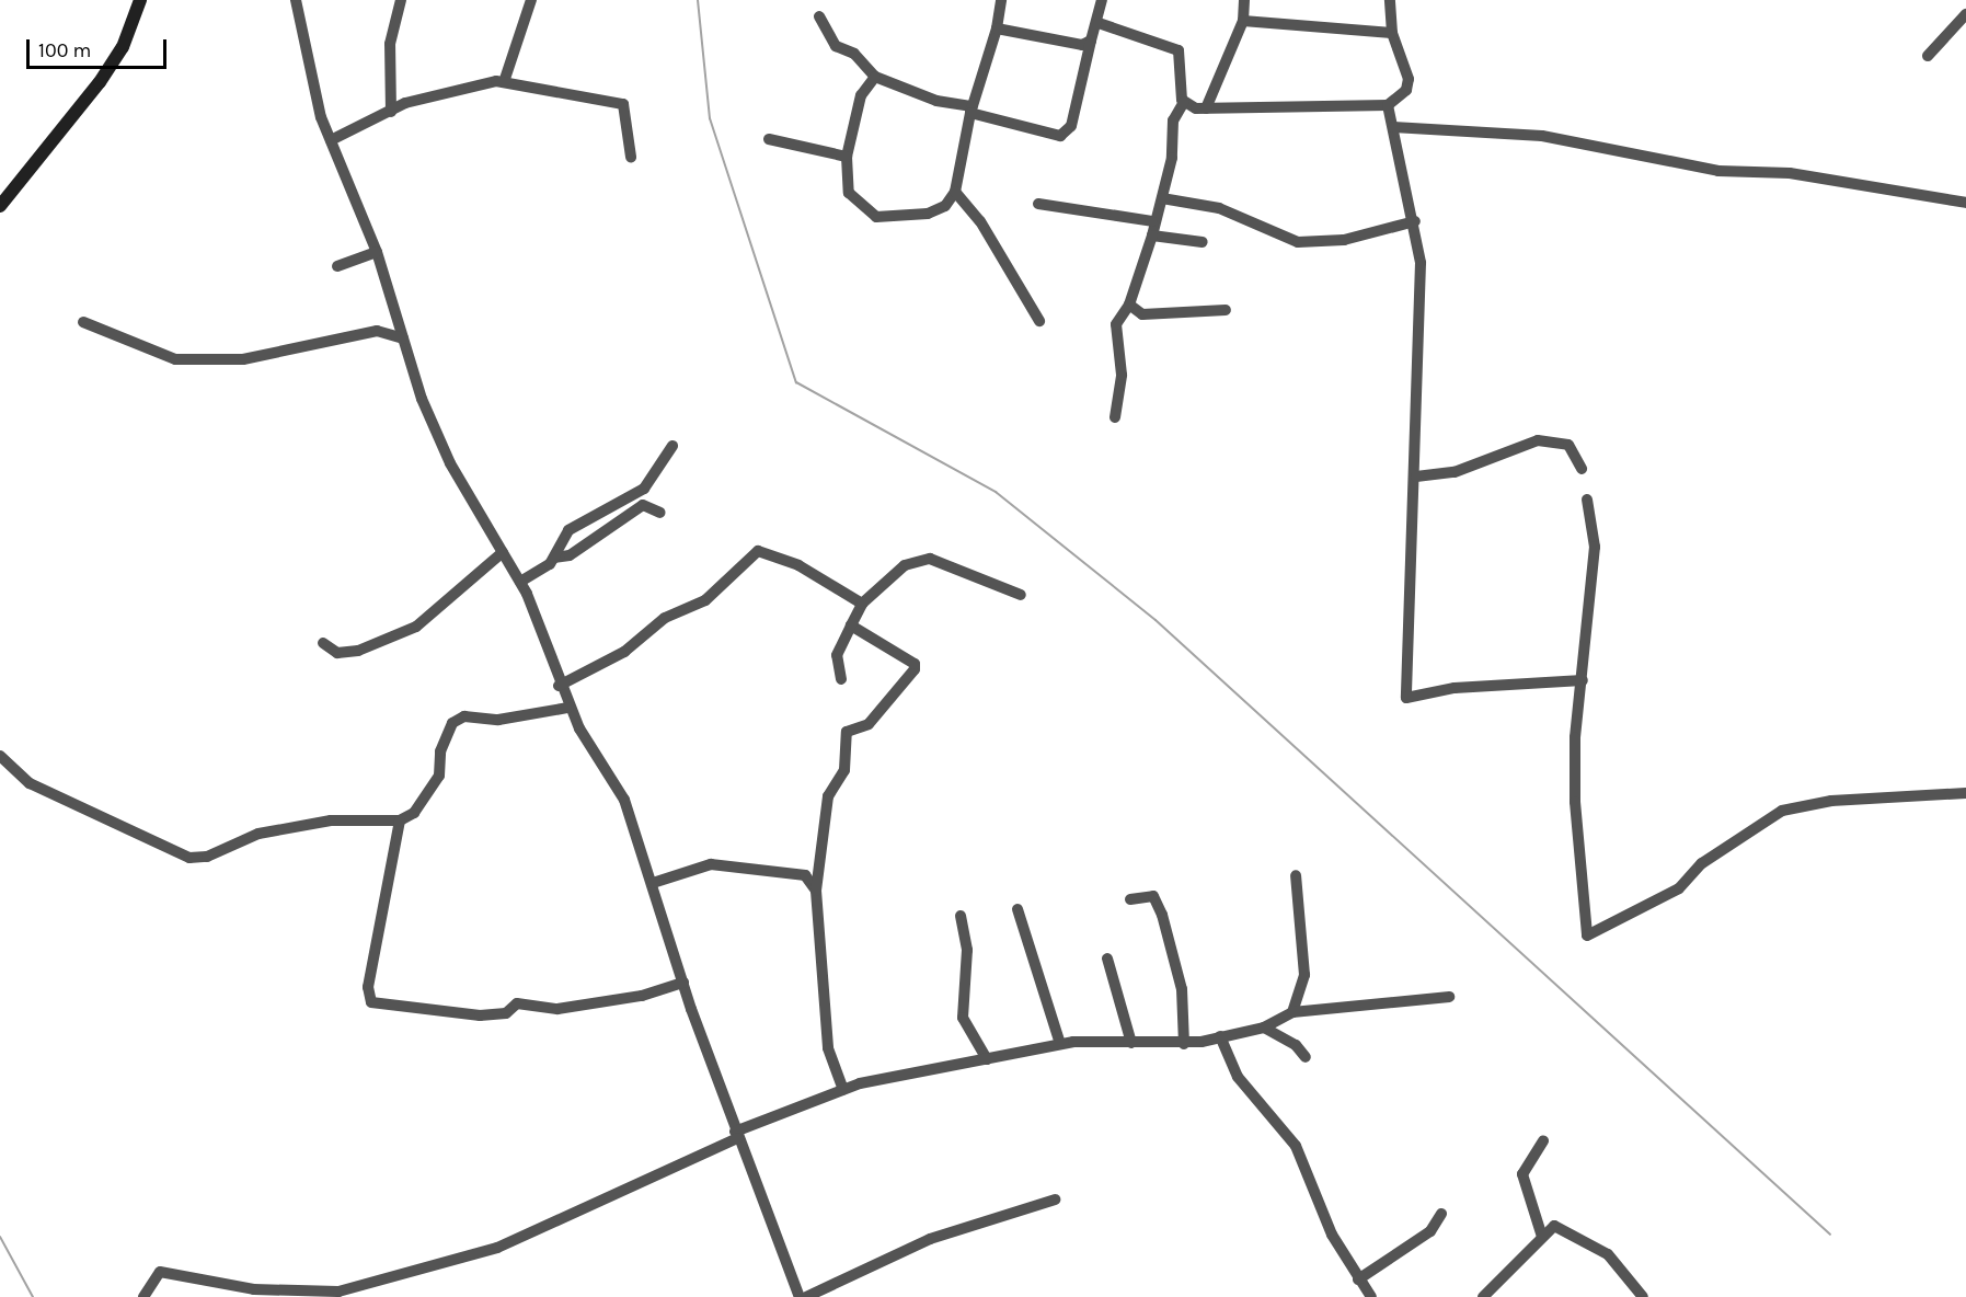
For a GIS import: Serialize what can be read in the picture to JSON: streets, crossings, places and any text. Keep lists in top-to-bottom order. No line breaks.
{"scale_bar":"100 m"}
